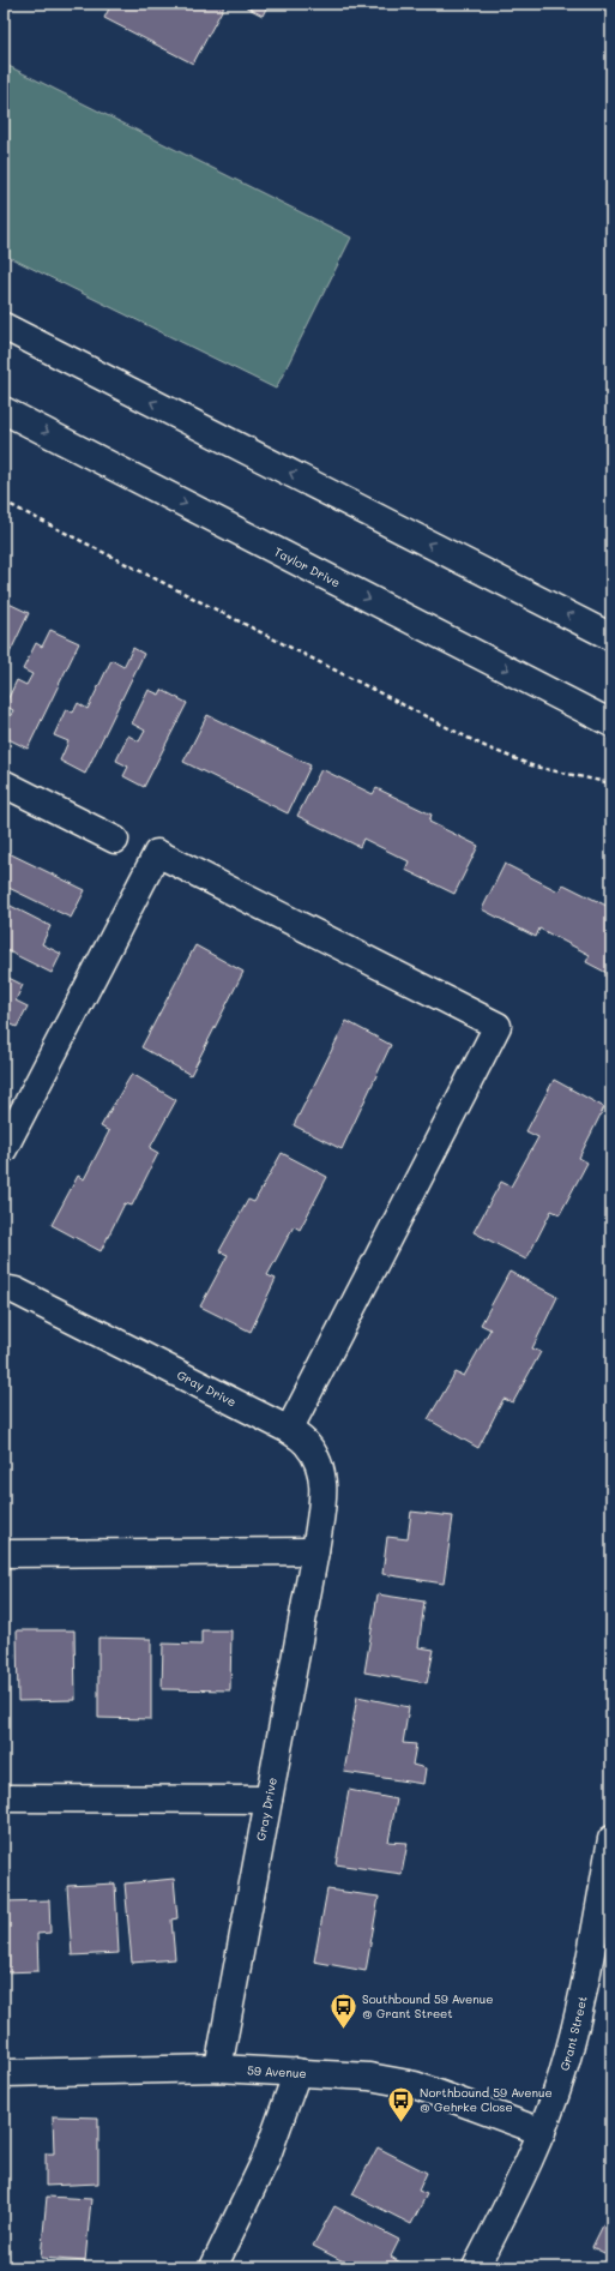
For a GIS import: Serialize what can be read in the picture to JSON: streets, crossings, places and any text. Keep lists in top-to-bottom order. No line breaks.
{"streets":{"street":["Taylor Drive","Gray Drive","Grant Street","59 Avenue"]},"crossings":[["Gray Drive","59 Avenue"],["Grant Street","59 Avenue"]],"places":{"bus stop":["Southbound 59 Avenue @ Grant Street","Northbound 59 Avenue @ Gehrke Close"]}}
